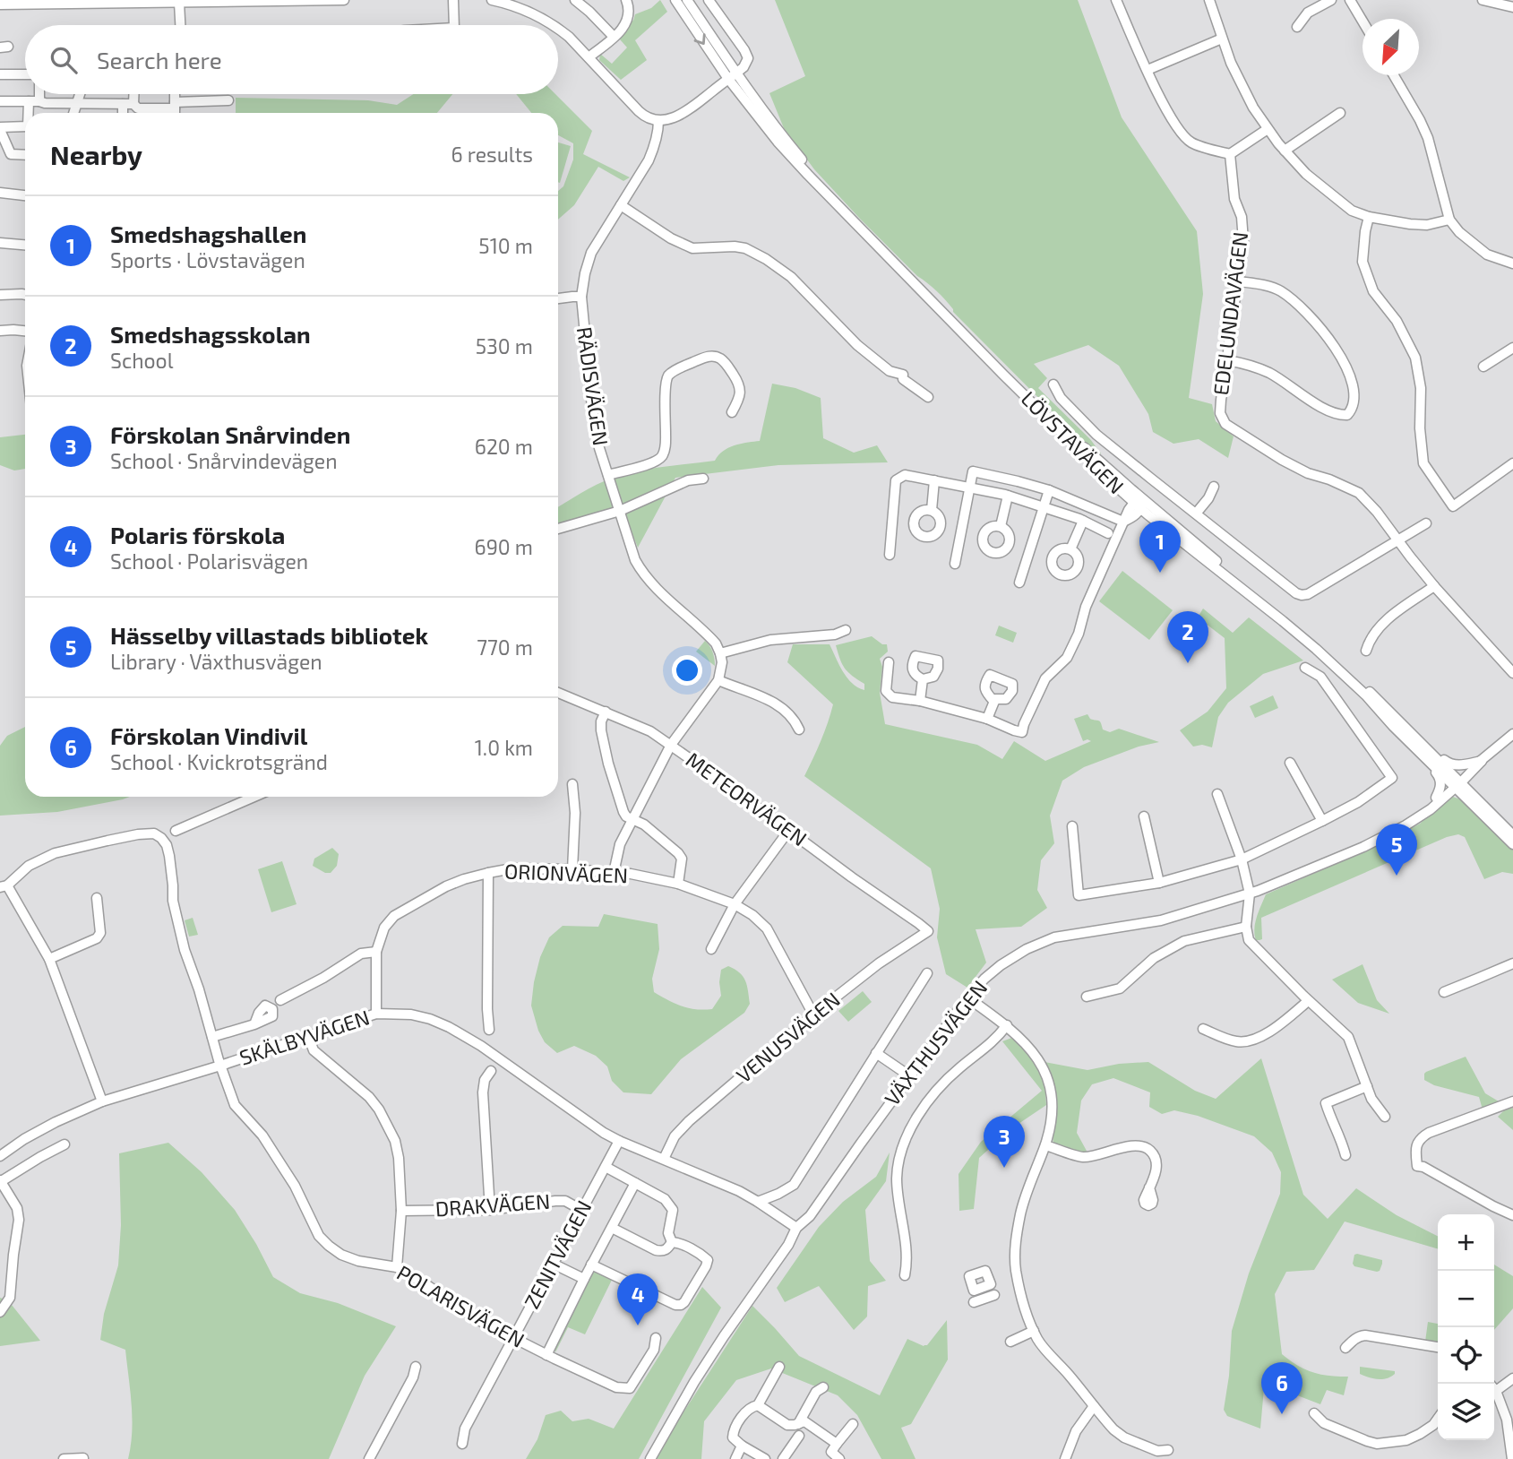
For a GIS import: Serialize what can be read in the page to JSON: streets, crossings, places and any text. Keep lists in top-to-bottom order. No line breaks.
{"streets":{"street":["EDELUNDAVÄGEN","RÄDISVÄGEN","LÖVSTAVÄGEN","METEORVÄGEN","ORIONVÄGEN","SKÄLBYVÄGEN","VENUSVÄGEN","VÄXTHUSVÄGEN","DRAKVÄGEN","ZENITVÄGEN","POLARISVÄGEN"]},"crossings":[["LÖVSTAVÄGEN","VÄXTHUSVÄGEN"],["METEORVÄGEN","VENUSVÄGEN"],["ORIONVÄGEN","SKÄLBYVÄGEN"],["ORIONVÄGEN","VENUSVÄGEN"],["SKÄLBYVÄGEN","VENUSVÄGEN"],["SKÄLBYVÄGEN","VÄXTHUSVÄGEN"],["SKÄLBYVÄGEN","ZENITVÄGEN"],["SKÄLBYVÄGEN","POLARISVÄGEN"],["DRAKVÄGEN","ZENITVÄGEN"],["ZENITVÄGEN","POLARISVÄGEN"]],"north":"bottom left","page":{"search":"Search here","heading":["Nearby","6 results"],"list":[{"mark":"1","name":"Smedshagshallen","note":"Sports · Lövstavägen","value":"510 m"},{"mark":"2","name":"Smedshagsskolan","note":"School","value":"530 m"},{"mark":"3","name":"Förskolan Snårvinden","note":"School · Snårvindevägen","value":"620 m"},{"mark":"4","name":"Polaris förskola","note":"School · Polarisvägen","value":"690 m"},{"mark":"5","name":"Hässelby villastads bibliotek","note":"Library · Växthusvägen","value":"770 m"},{"mark":"6","name":"Förskolan Vindivil","note":"School · Kvickrotsgränd","value":"1.0 km"}],"pins":["1","2","5","3","4","6"],"map_buttons":["+","−"]}}
